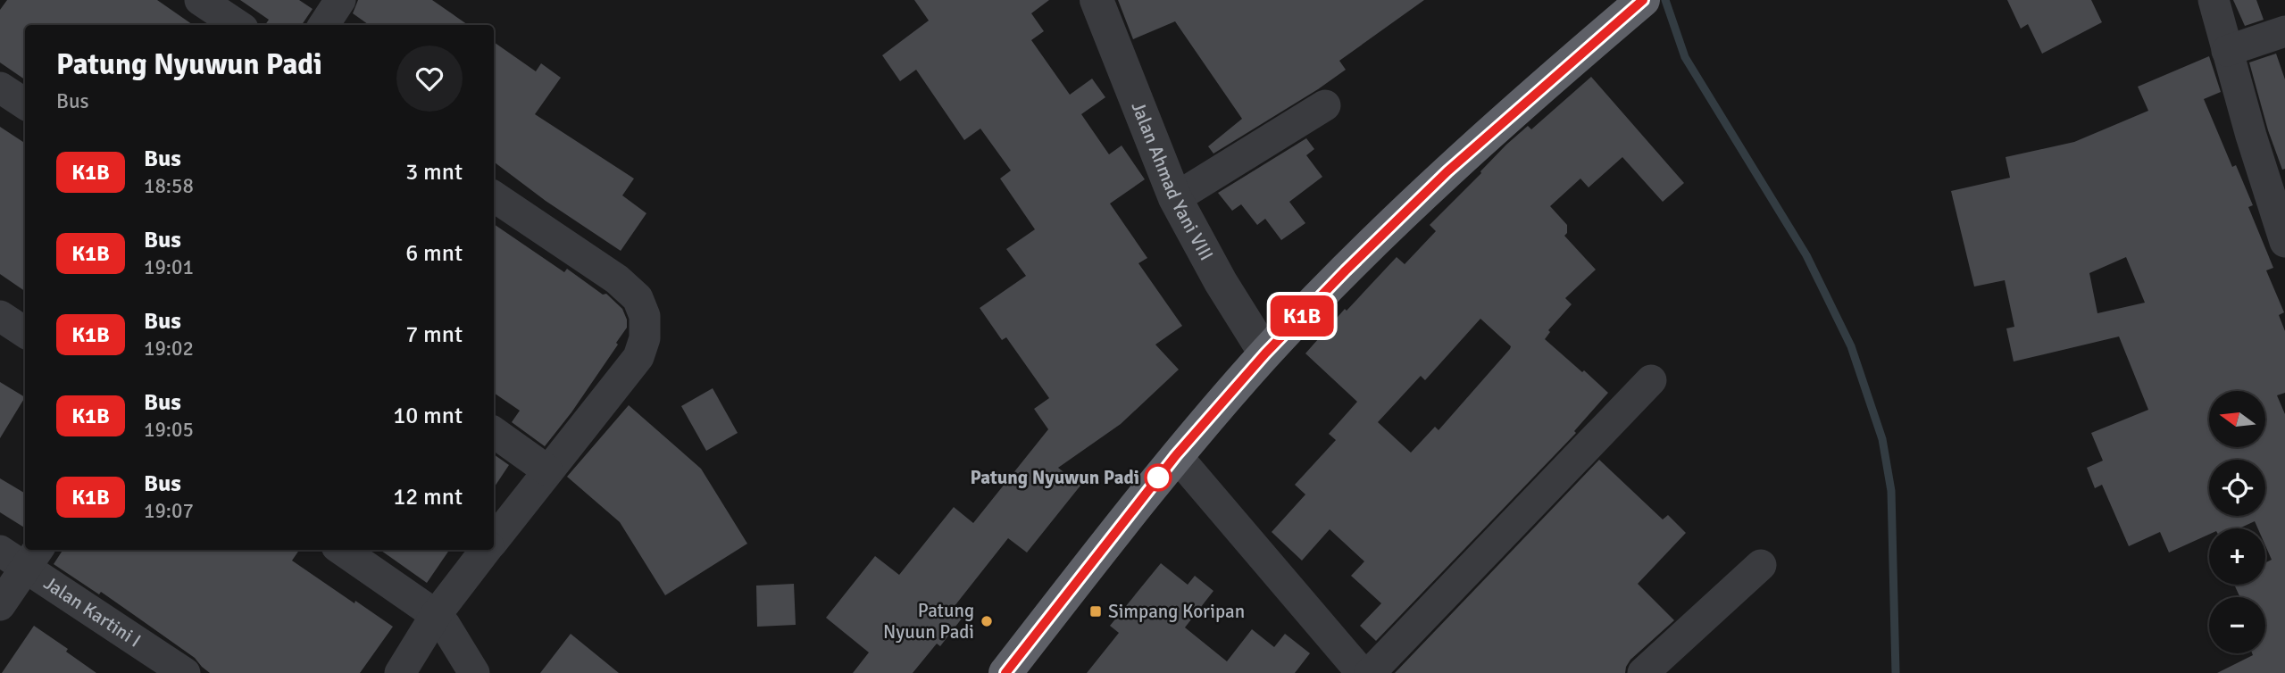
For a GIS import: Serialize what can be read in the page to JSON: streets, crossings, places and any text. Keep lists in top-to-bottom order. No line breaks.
{"streets":{"street":["Jalan Ahmad Yani VIII","Jalan Kartini I"]},"places":{"other":["Patung Nyuwun Padi","Patung Nyuun Padi"],"transit":["Simpang Koripan"]},"lines":["bus line K1B"],"north":"left","page":{"on_map":"K1B","heading":["Patung Nyuwun Padi","Bus"],"list":[{"mark":"K1B","name":"Bus","note":"18:58","value":"3 mnt"},{"mark":"K1B","name":"Bus","note":"19:01","value":"6 mnt"},{"mark":"K1B","name":"Bus","note":"19:02","value":"7 mnt"},{"mark":"K1B","name":"Bus","note":"19:05","value":"10 mnt"},{"mark":"K1B","name":"Bus","note":"19:07","value":"12 mnt"}],"map_buttons":["+","−"]}}
